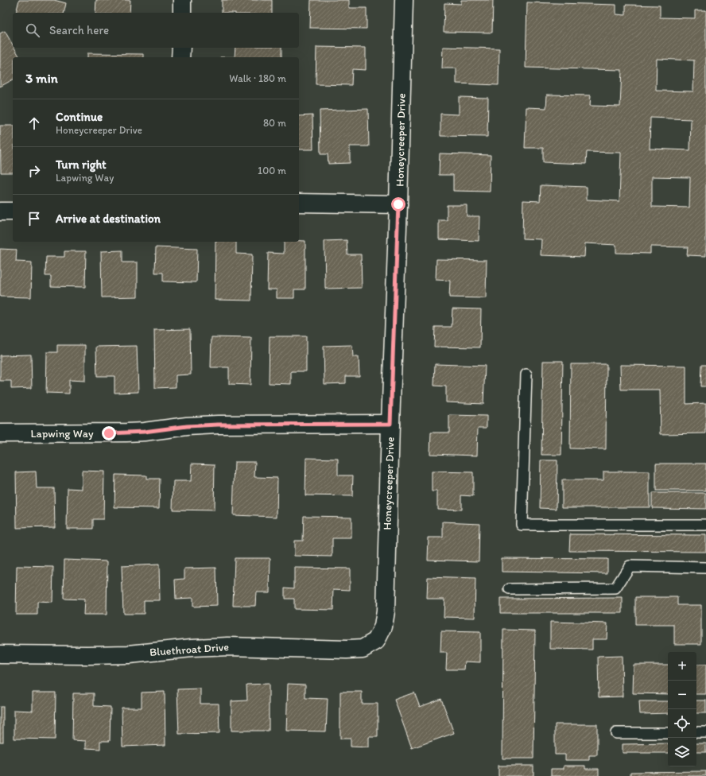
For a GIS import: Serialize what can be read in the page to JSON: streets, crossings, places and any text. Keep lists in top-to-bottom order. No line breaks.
{"streets":{"street":["Honeycreeper Drive","Lapwing Way","Bluethroat Drive"]},"crossings":[["Honeycreeper Drive","Lapwing Way"],["Honeycreeper Drive","Bluethroat Drive"]],"page":{"search":"Search here","heading":["3 min","Walk · 180 m"],"list":[["Continue","Honeycreeper Drive","80 m"],["Turn right","Lapwing Way","100 m"],"Arrive at destination"],"map_buttons":["+","−"]}}
